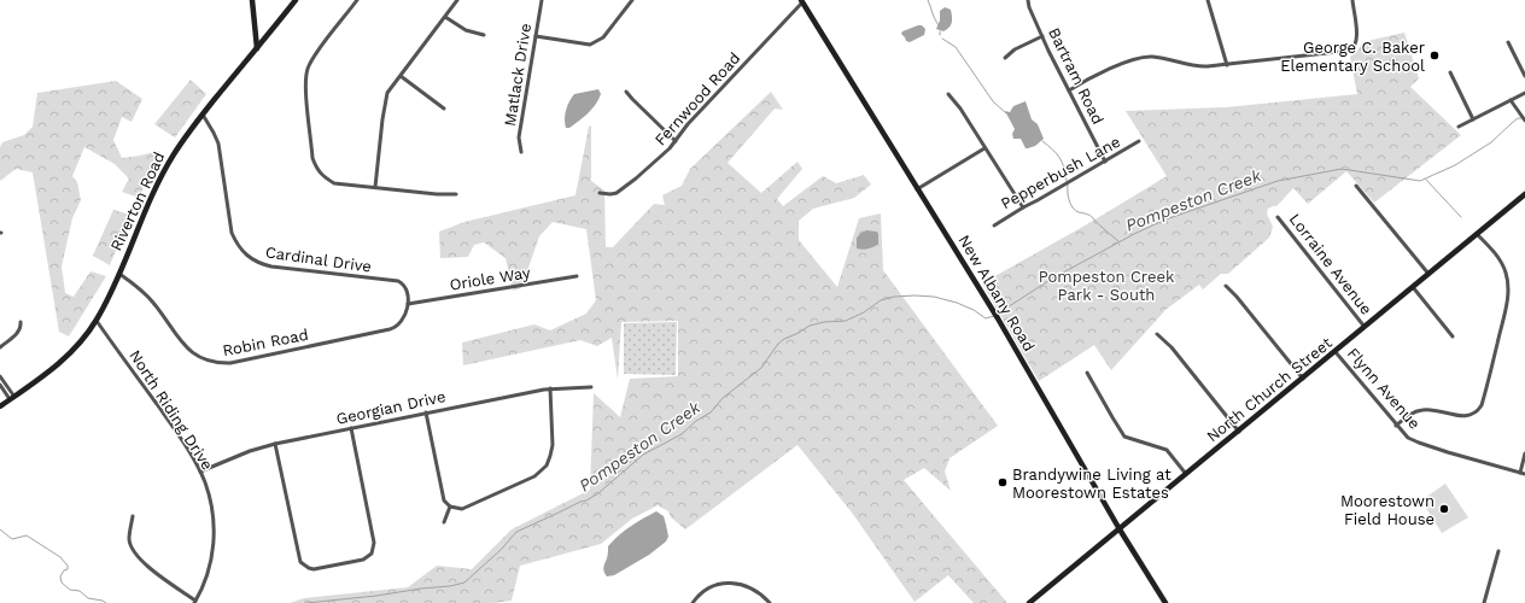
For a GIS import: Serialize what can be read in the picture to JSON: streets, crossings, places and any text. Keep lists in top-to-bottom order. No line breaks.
{"streets":{"main road":["Riverton Road","New Albany Road","North Church Street"],"street":["Matlack Drive","Bartram Road","Fernwood Road","Pepperbush Lane","Cardinal Drive","Lorraine Avenue","Oriole Way","Robin Road","Flynn Avenue","Georgian Drive","North Riding Drive"]},"crossings":[["Bartram Road","Pepperbush Lane"],["Fernwood Road","New Albany Road"],["Riverton Road","Cardinal Drive"],["Riverton Road","Robin Road"],["Riverton Road","North Riding Drive"],["Cardinal Drive","Oriole Way"],["Cardinal Drive","Robin Road"],["Lorraine Avenue","North Church Street"],["Oriole Way","Robin Road"],["New Albany Road","North Church Street"],["Flynn Avenue","North Church Street"],["Georgian Drive","North Riding Drive"]],"water":["Pompeston Creek"],"parks":["Pompeston Creek Park - South"],"places":["George C. Baker Elementary School","Brandywine Living at Moorestown Estates","Moorestown Field House"]}
